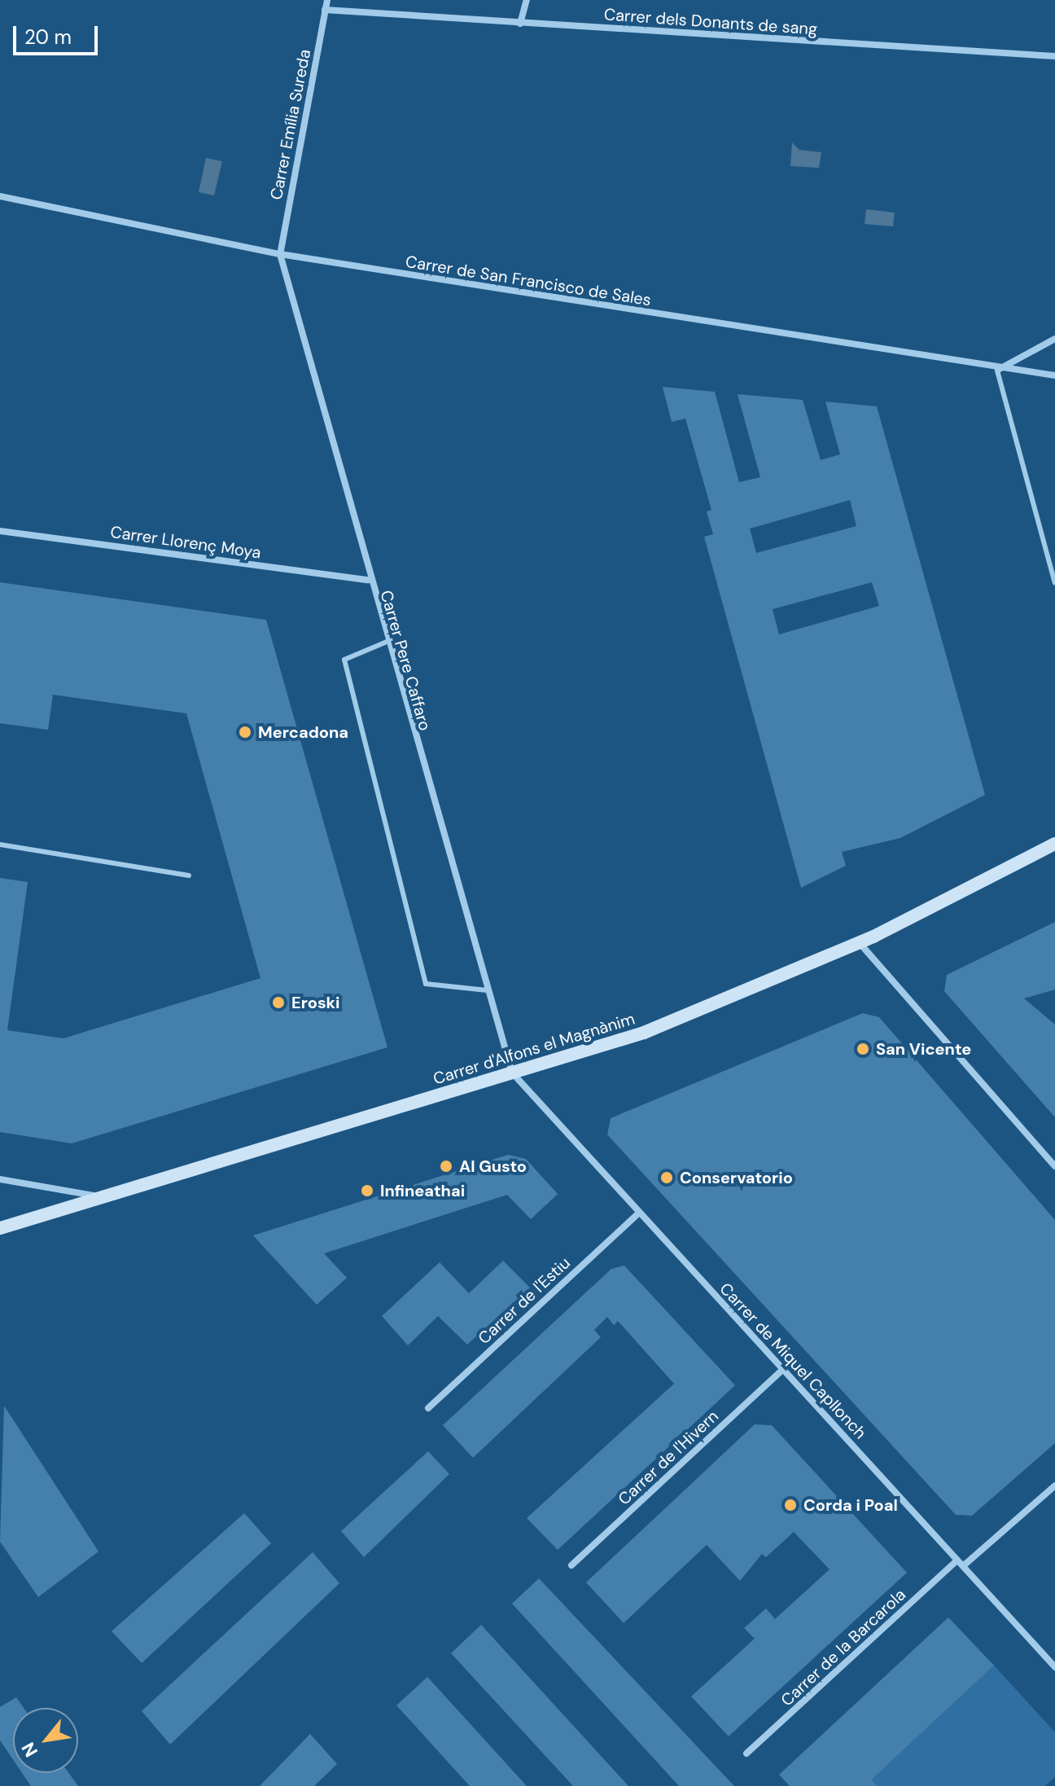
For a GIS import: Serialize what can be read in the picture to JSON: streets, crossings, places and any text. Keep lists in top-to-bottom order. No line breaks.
{"streets":{"main road":["Carrer d'Alfons el Magnànim"],"street":["Carrer dels Donants de sang","Carrer Emília Sureda","Carrer de San Francisco de Sales","Carrer Llorenç Moya","Carrer Pere Caffaro","Carrer de l'Estiu","Carrer de Miquel Capllonch","Carrer de l'Hivern","Carrer de la Barcarola"]},"crossings":[["Carrer dels Donants de sang","Carrer Emília Sureda"],["Carrer Emília Sureda","Carrer de San Francisco de Sales"],["Carrer Emília Sureda","Carrer Pere Caffaro"],["Carrer de San Francisco de Sales","Carrer Pere Caffaro"],["Carrer Llorenç Moya","Carrer Pere Caffaro"],["Carrer Pere Caffaro","Carrer d'Alfons el Magnànim"],["Carrer Pere Caffaro","Carrer de Miquel Capllonch"],["Carrer d'Alfons el Magnànim","Carrer de Miquel Capllonch"],["Carrer de l'Estiu","Carrer de Miquel Capllonch"],["Carrer de Miquel Capllonch","Carrer de l'Hivern"],["Carrer de Miquel Capllonch","Carrer de la Barcarola"]],"places":["Mercadona","Eroski","San Vicente","Al Gusto","Conservatorio","Infineathai","Corda i Poal"],"scale_bar":"20 m","north":"bottom left"}
